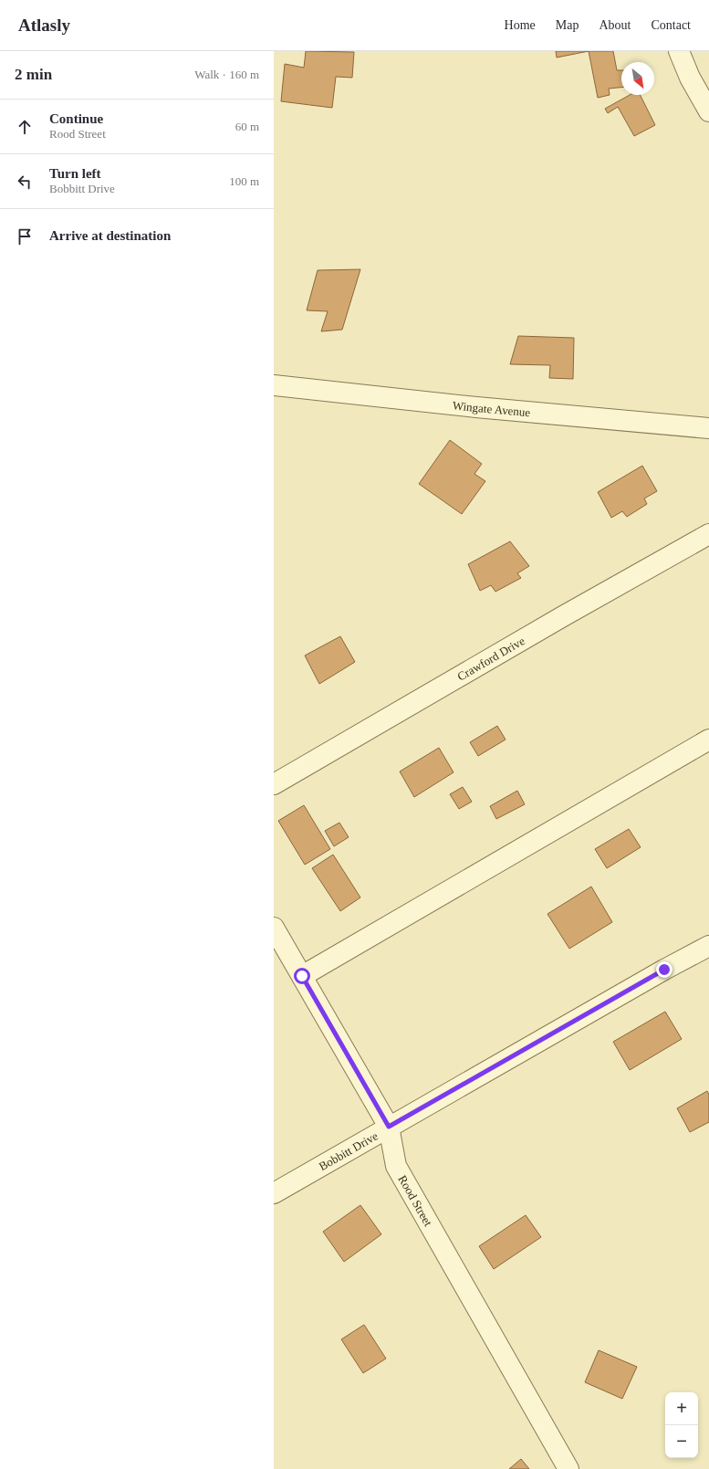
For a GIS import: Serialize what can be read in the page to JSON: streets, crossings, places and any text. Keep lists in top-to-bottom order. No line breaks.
{"streets":{"street":["Wingate Avenue","Crawford Drive","Bobbitt Drive","Rood Street"]},"crossings":[["Bobbitt Drive","Rood Street"]],"north":"bottom right","page":{"header":"Atlasly","nav":["Home","Map","About","Contact"],"heading":["2 min","Walk · 160 m"],"list":[["Continue","Rood Street","60 m"],["Turn left","Bobbitt Drive","100 m"],"Arrive at destination"],"map_buttons":["+","−"]}}
